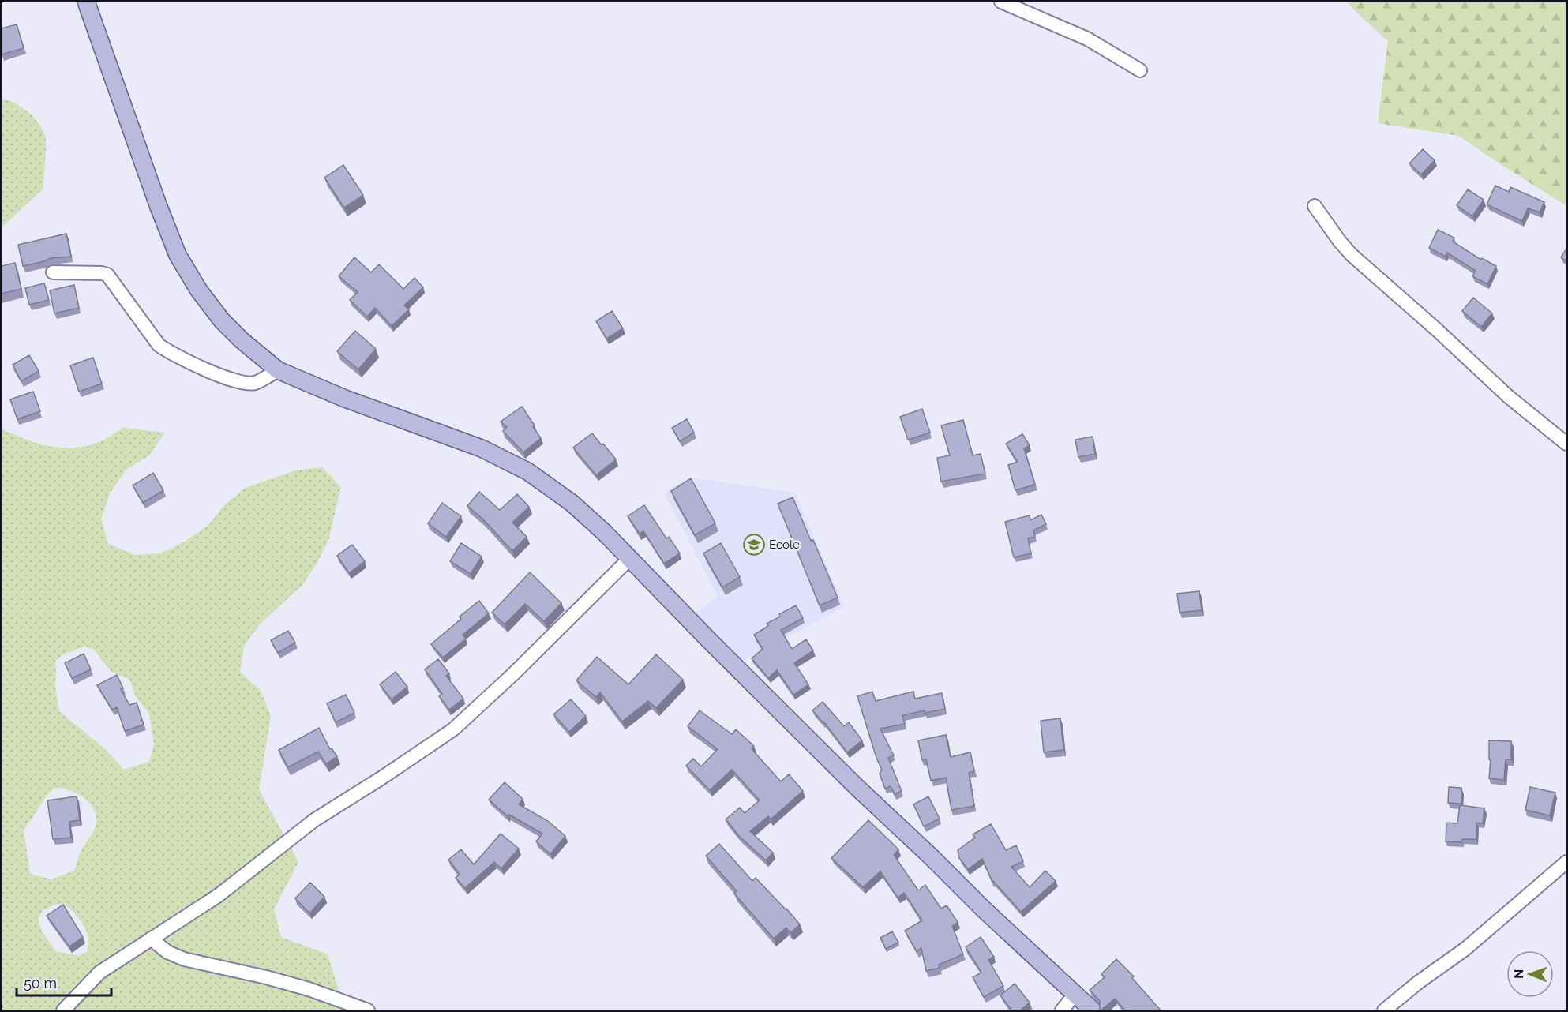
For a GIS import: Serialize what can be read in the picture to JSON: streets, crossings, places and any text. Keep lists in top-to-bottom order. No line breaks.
{"places":{"school or university":["École"]},"scale_bar":"50 m","north":"left"}
